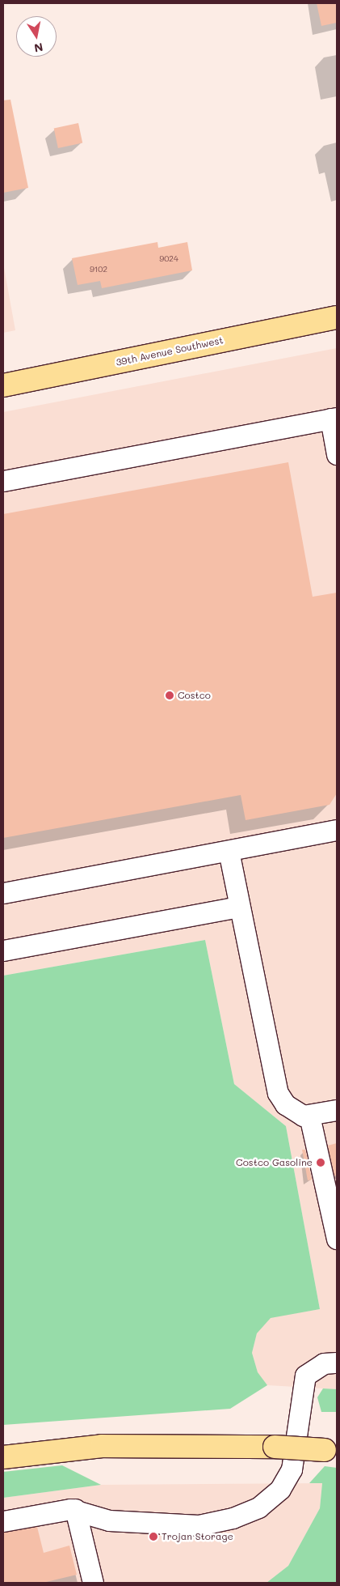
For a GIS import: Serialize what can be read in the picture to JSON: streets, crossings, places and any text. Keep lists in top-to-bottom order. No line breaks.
{"streets":{"main road":["39th Avenue Southwest"]},"places":["Costco","Costco Gasoline","Trojan Storage"],"house_numbers":["9024","9102"],"north":"bottom"}
